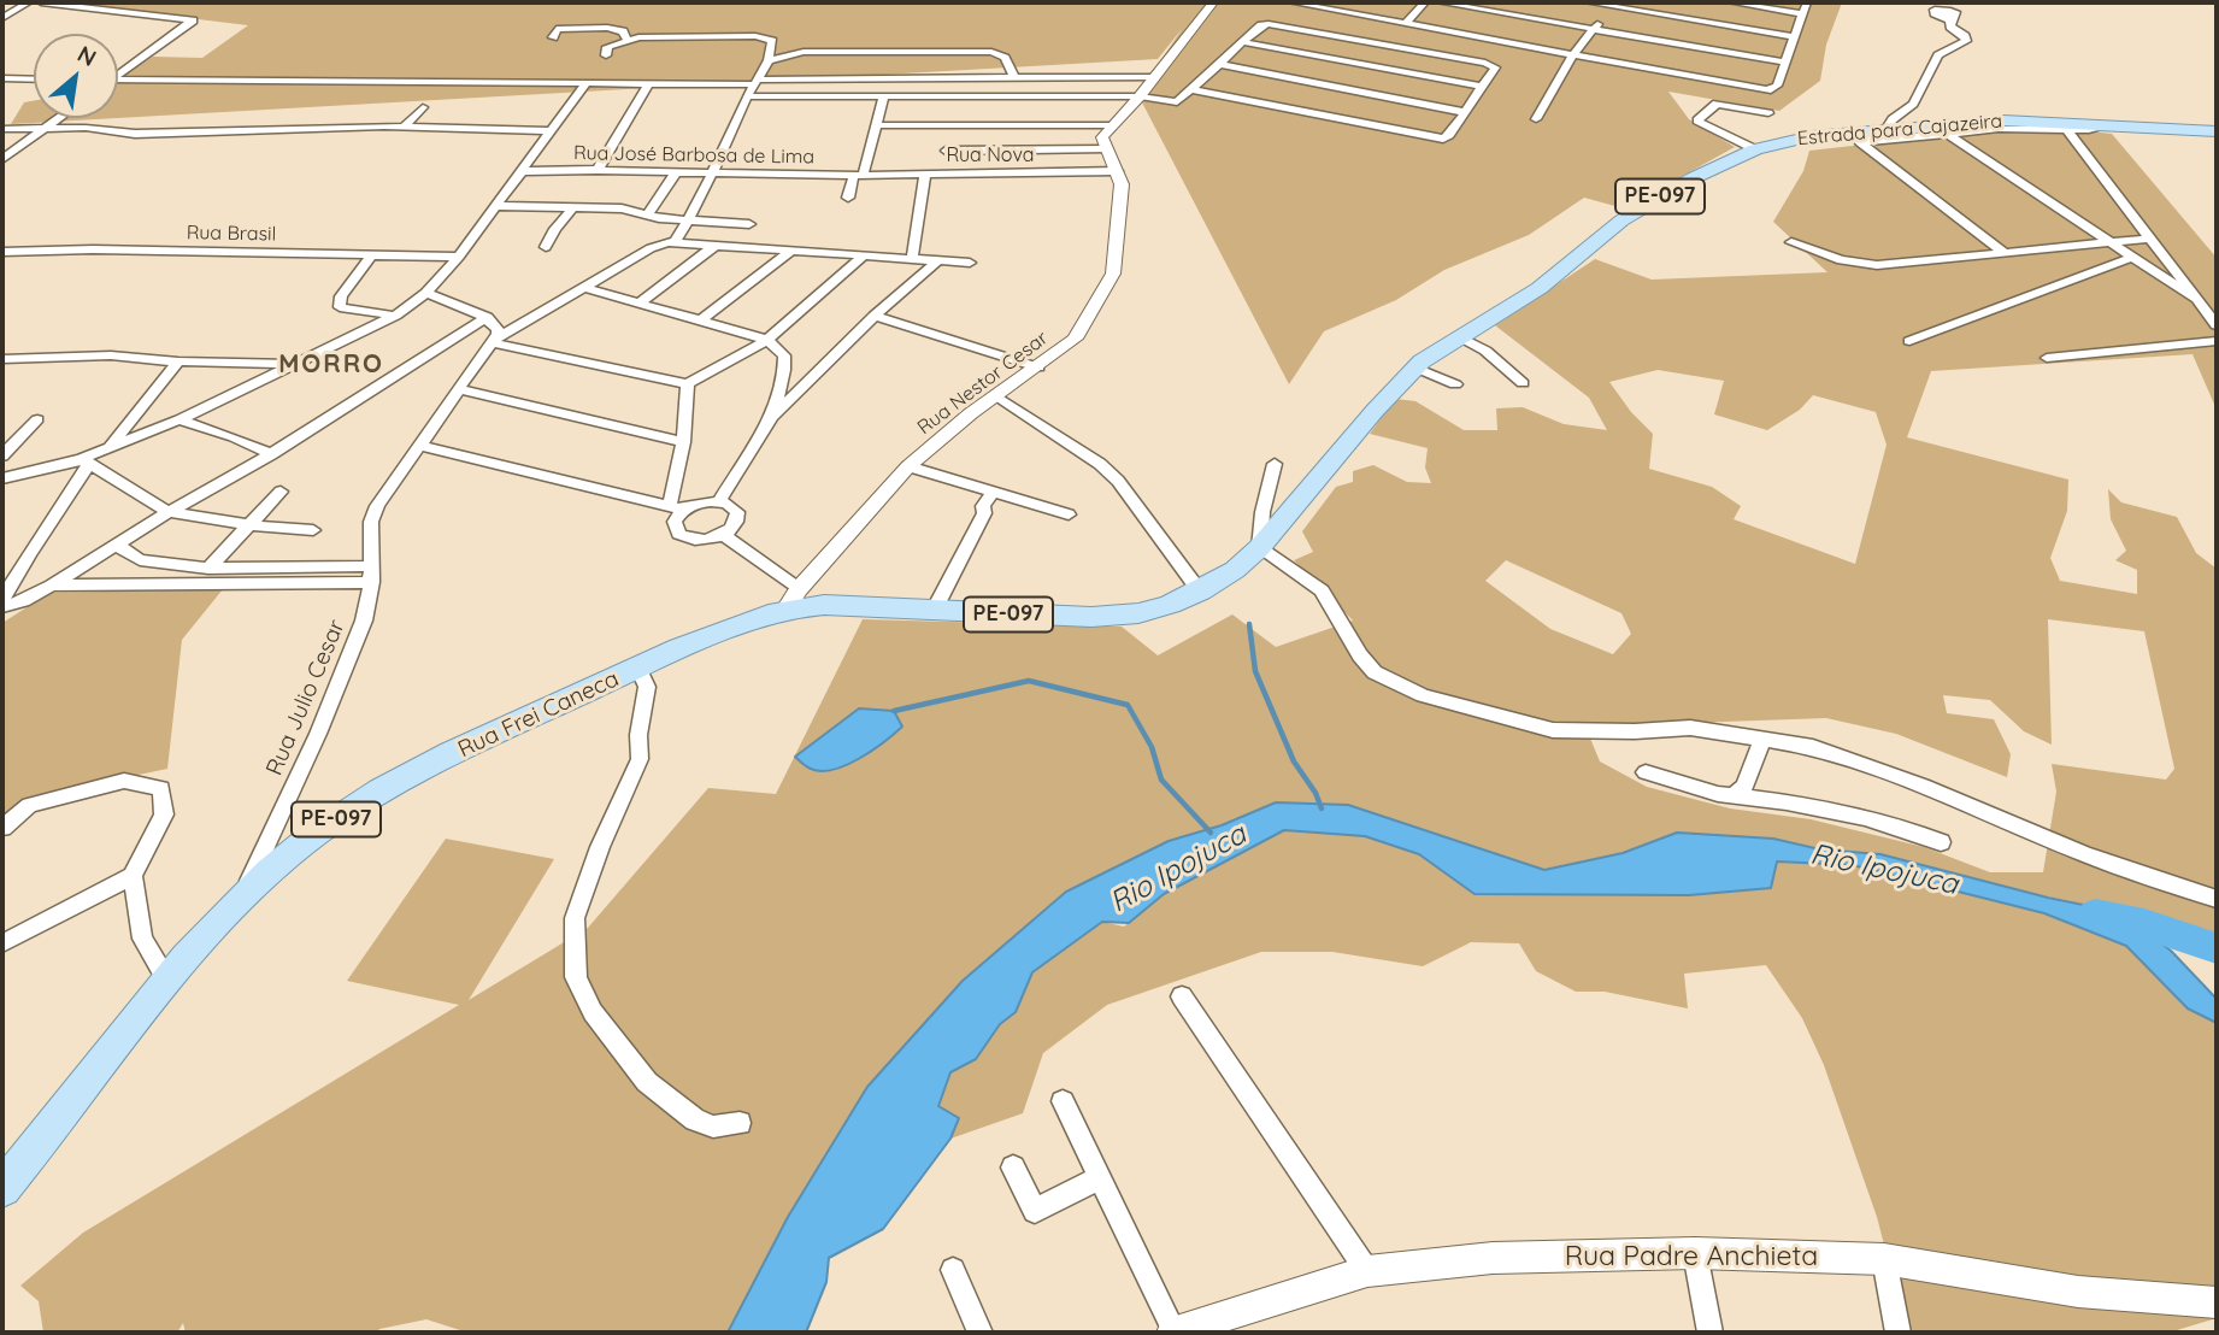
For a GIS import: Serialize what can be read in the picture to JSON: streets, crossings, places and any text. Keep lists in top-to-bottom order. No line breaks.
{"streets":{"main road":["Estrada para Cajazeira","PE-097","Rua Frei Caneca"],"street":["Rua José Barbosa de Lima","Rua Nova","Rua Brasil","Rua Nestor Cesar","Rua Julio Cesar","Rua Padre Anchieta"]},"crossings":[["Estrada para Cajazeira","Rua Frei Caneca"],["Rua José Barbosa de Lima","Rua Nova"],["Rua Nova","Rua Nestor Cesar"],["Rua Nestor Cesar","Rua Frei Caneca"],["Rua Julio Cesar","Rua Frei Caneca"]],"districts":["MORRO"],"water":["Rio Ipojuca"],"north":"top right"}
